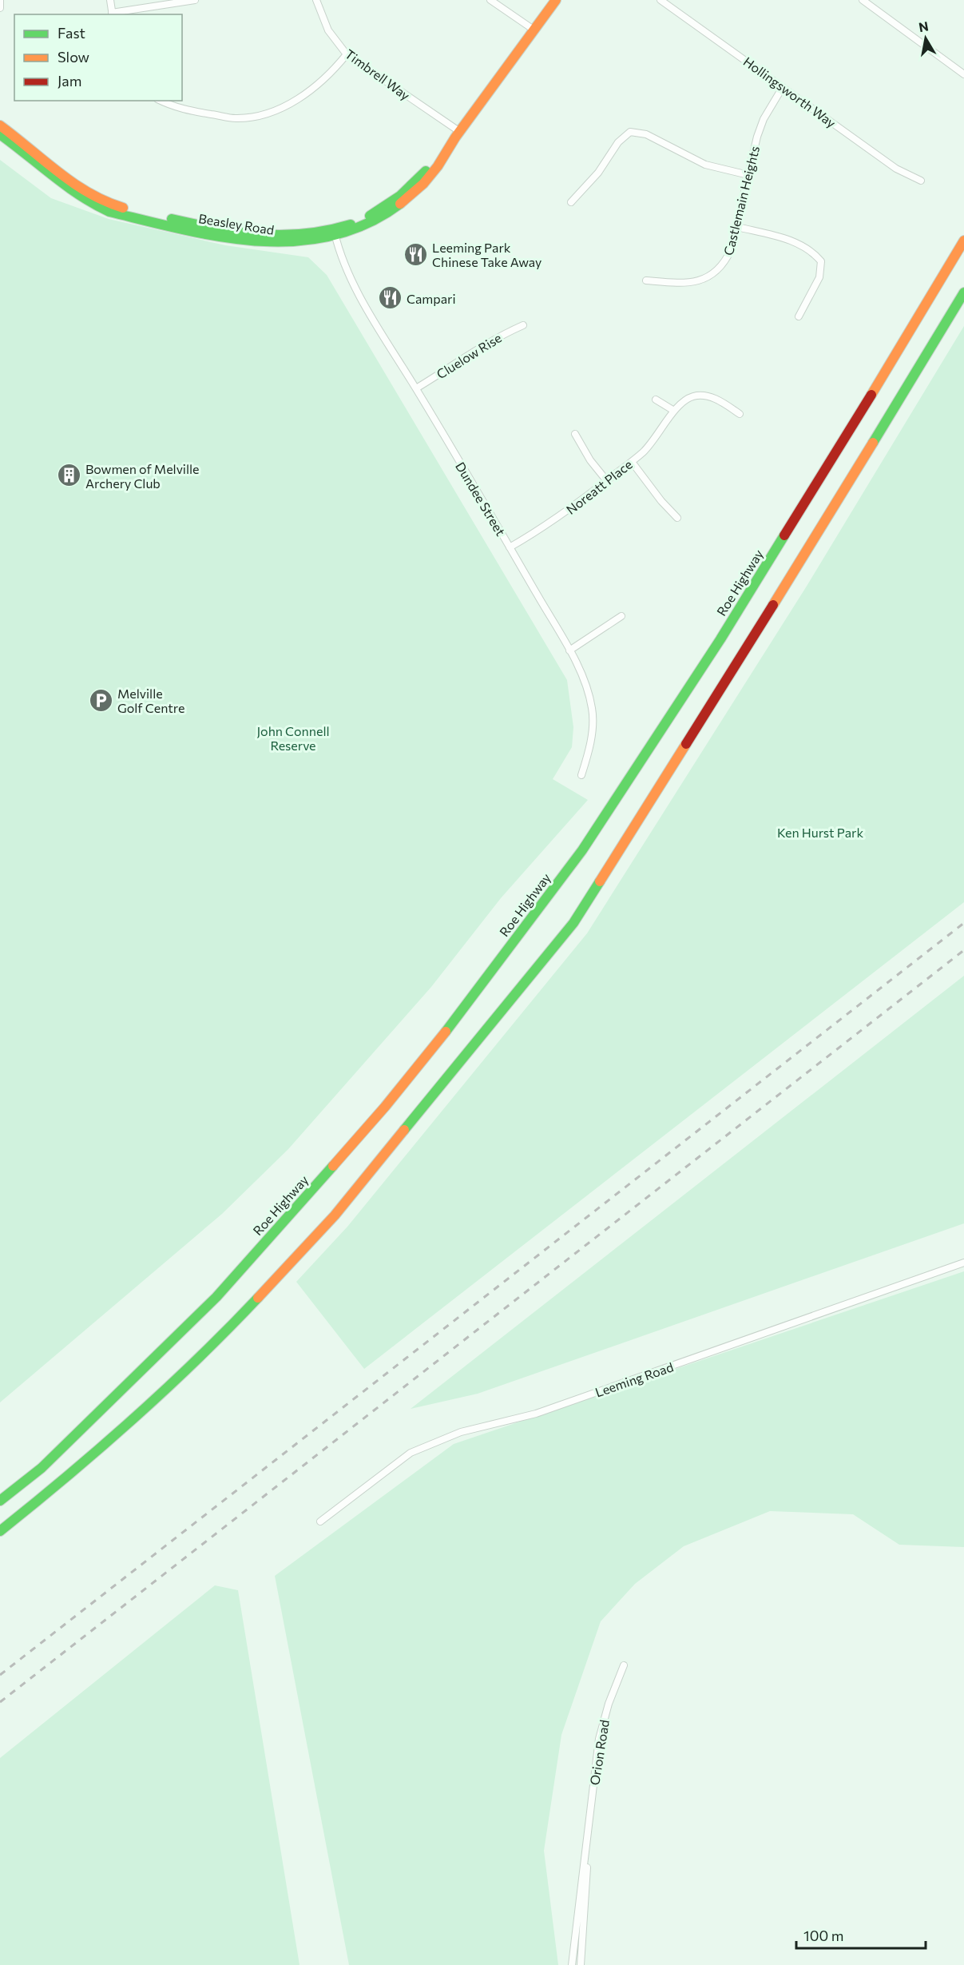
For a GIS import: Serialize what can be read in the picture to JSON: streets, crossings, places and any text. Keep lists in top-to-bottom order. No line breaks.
{"streets":{"main road":["Beasley Road","Roe Highway"],"street":["Timbrell Way","Hollingsworth Way","Castlemain Heights","Cluelow Rise","Noreatt Place","Dundee Street","Leeming Road","Orion Road"]},"crossings":[["Timbrell Way","Beasley Road"],["Hollingsworth Way","Castlemain Heights"],["Beasley Road","Dundee Street"],["Cluelow Rise","Dundee Street"],["Noreatt Place","Dundee Street"]],"parks":["John Connell Reserve","Ken Hurst Park"],"places":{"restaurant":["Leeming Park Chinese Take Away","Campari"],"building":["Bowmen of Melville Archery Club"],"parking":["Melville Golf Centre"]},"legend":["Fast","Slow","Jam"],"scale_bar":"100 m","north":"top"}
